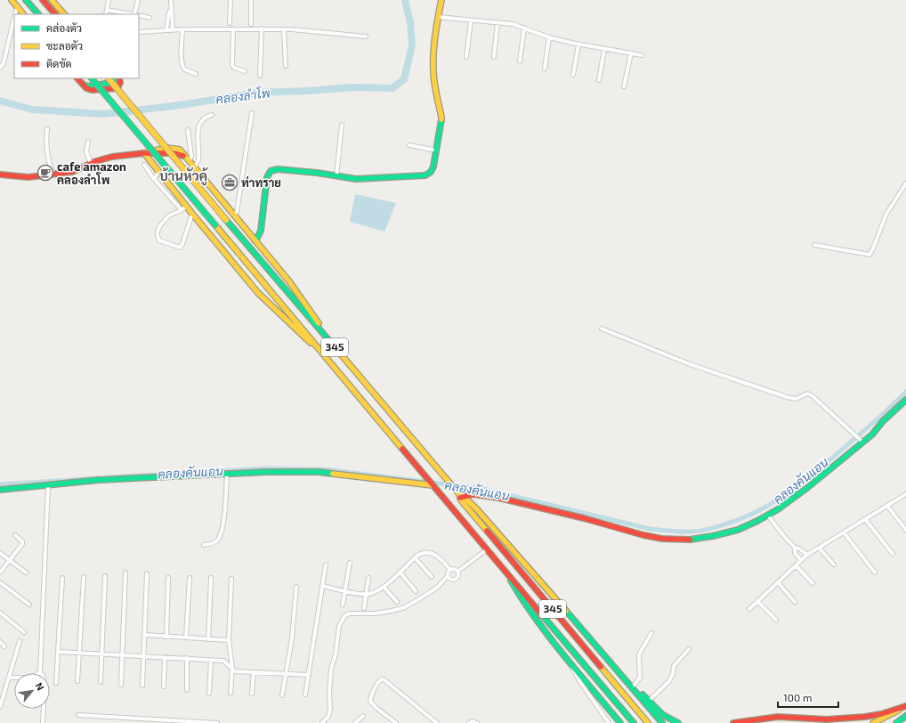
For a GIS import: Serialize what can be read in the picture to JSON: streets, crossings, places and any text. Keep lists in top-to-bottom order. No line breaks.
{"streets":{"main road":["345"]},"districts":["บ้านหัวคู้"],"water":["คลองลำโพ","คลองคันแอน"],"places":{"cafe":["cafe amazon คลองลำโพ"],"office":["ท่าทราย"]},"legend":["คล่องตัว","ชะลอตัว","ติดขัด"],"scale_bar":"100 m","north":"top right"}
